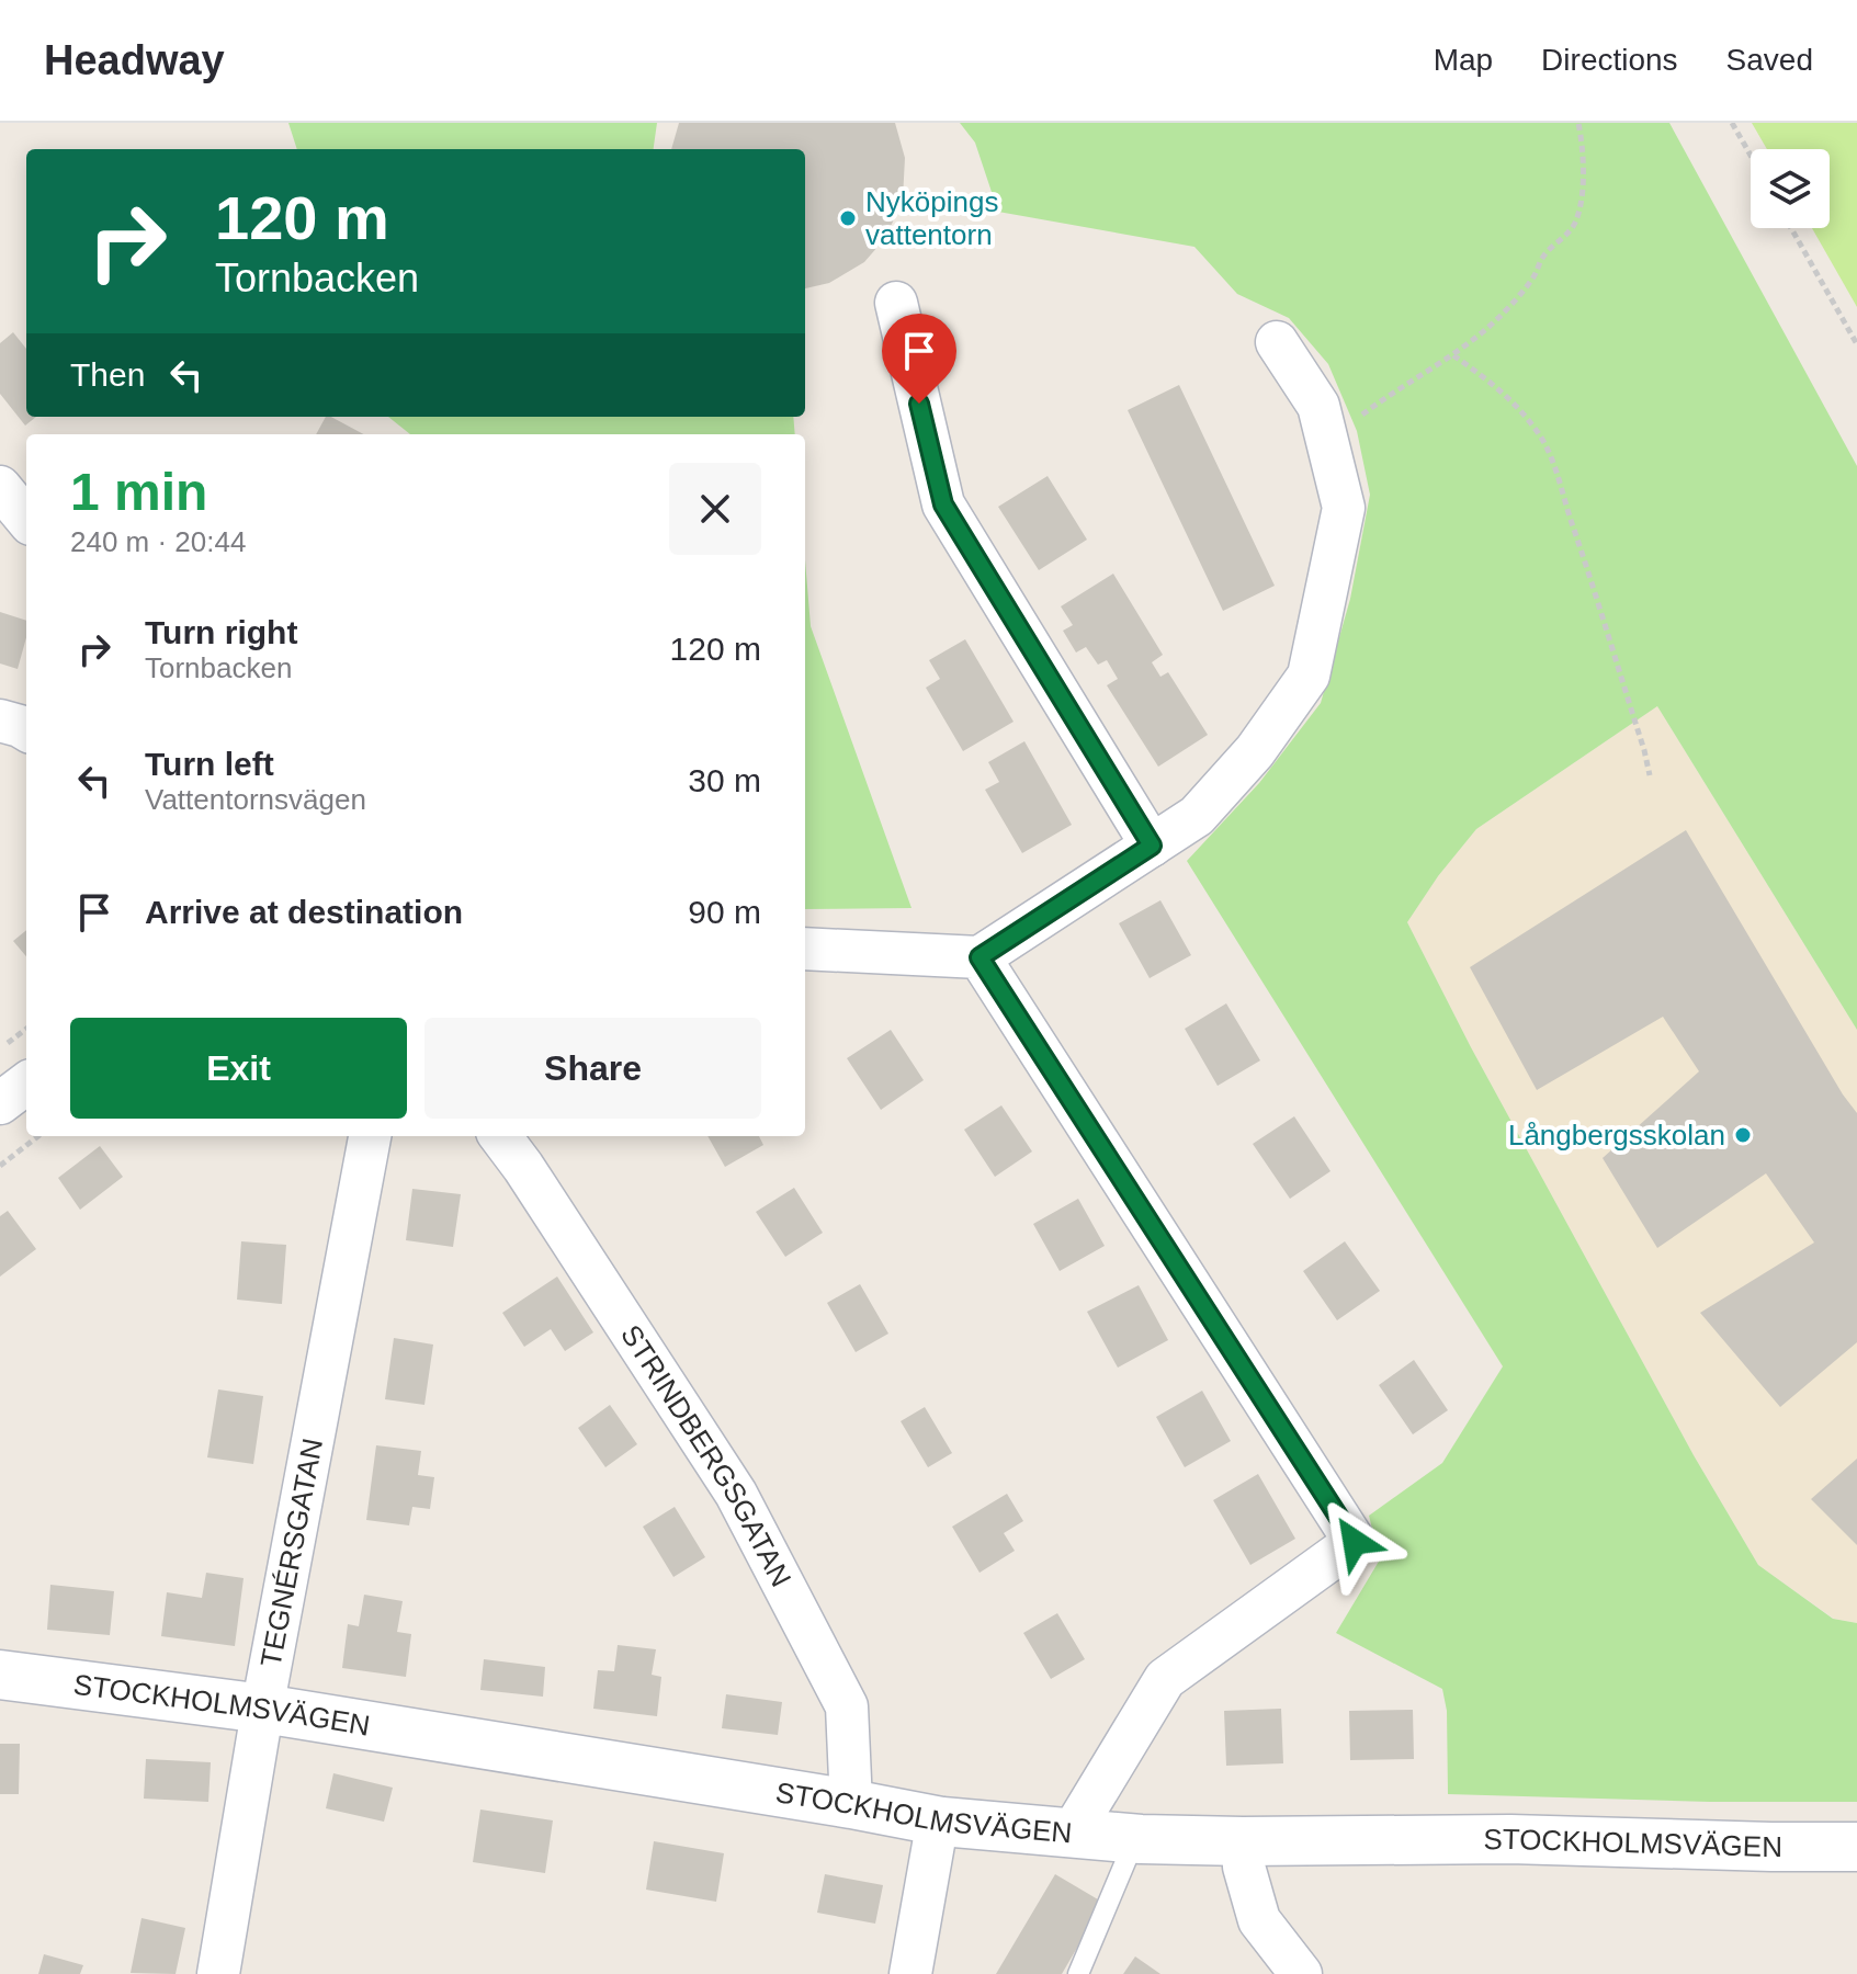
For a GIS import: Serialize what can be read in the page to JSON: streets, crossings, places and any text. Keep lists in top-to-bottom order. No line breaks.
{"streets":{"street":["STRINDBERGSGATAN","TEGNÉRSGATAN","STOCKHOLMSVÄGEN"]},"crossings":[["STRINDBERGSGATAN","STOCKHOLMSVÄGEN"],["TEGNÉRSGATAN","STOCKHOLMSVÄGEN"]],"places":["Nyköpings vattentorn","Långbergsskolan"],"page":{"header":"Headway","nav":["Map","Directions","Saved"],"turn":["120 m","Tornbacken"],"then":"Then","heading":["1 min","240 m · 20:44"],"list":[{"name":"Turn right","note":"Tornbacken","value":"120 m"},{"name":"Turn left","note":"Vattentornsvägen","value":"30 m"},{"name":"Arrive at destination","value":"90 m"}],"buttons":["Exit","Share"]}}
